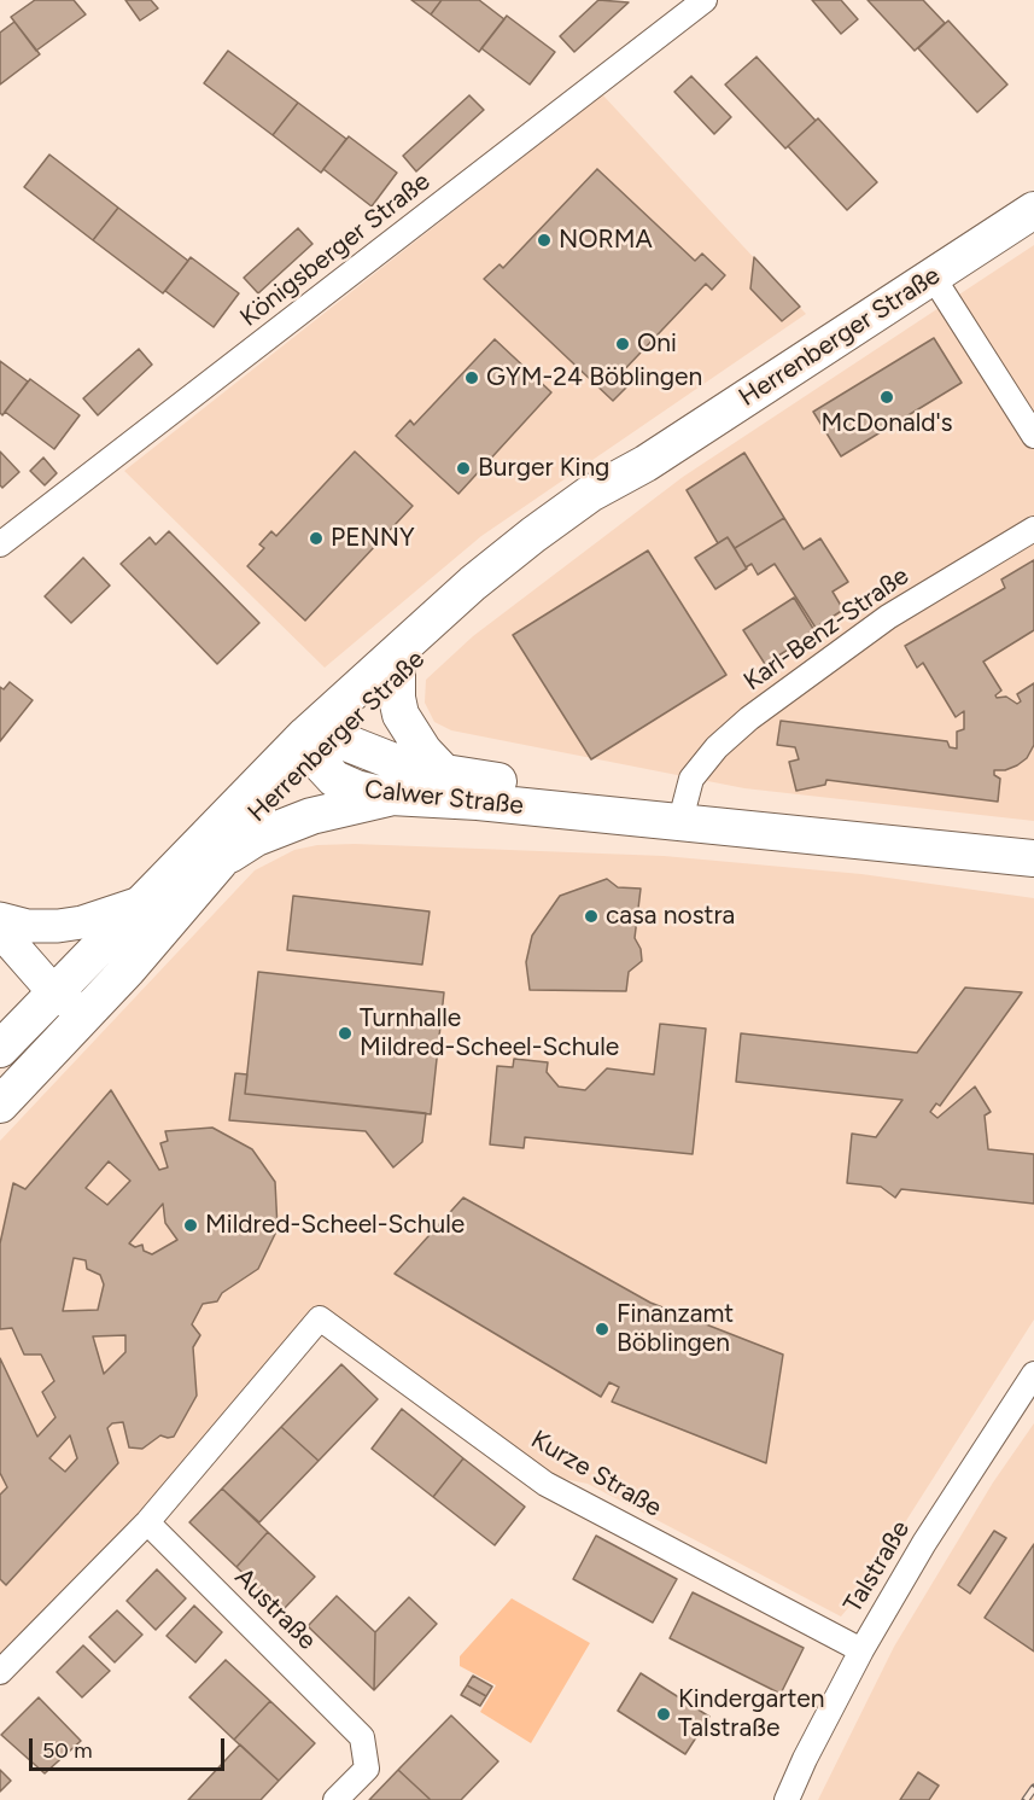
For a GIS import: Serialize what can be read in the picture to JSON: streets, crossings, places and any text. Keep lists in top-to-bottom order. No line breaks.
{"streets":{"main road":["Herrenberger Straße","Calwer Straße"],"street":["Königsberger Straße","Karl-Benz-Straße","Kurze Straße","Talstraße","Austraße"]},"crossings":[["Herrenberger Straße","Calwer Straße"],["Karl-Benz-Straße","Calwer Straße"],["Kurze Straße","Talstraße"],["Kurze Straße","Austraße"]],"places":["NORMA","Oni","GYM-24 Böblingen","McDonald's","Burger King","PENNY","casa nostra","Turnhalle Mildred-Scheel-Schule","Mildred-Scheel-Schule","Finanzamt Böblingen","Kindergarten Talstraße"],"scale_bar":"50 m"}
